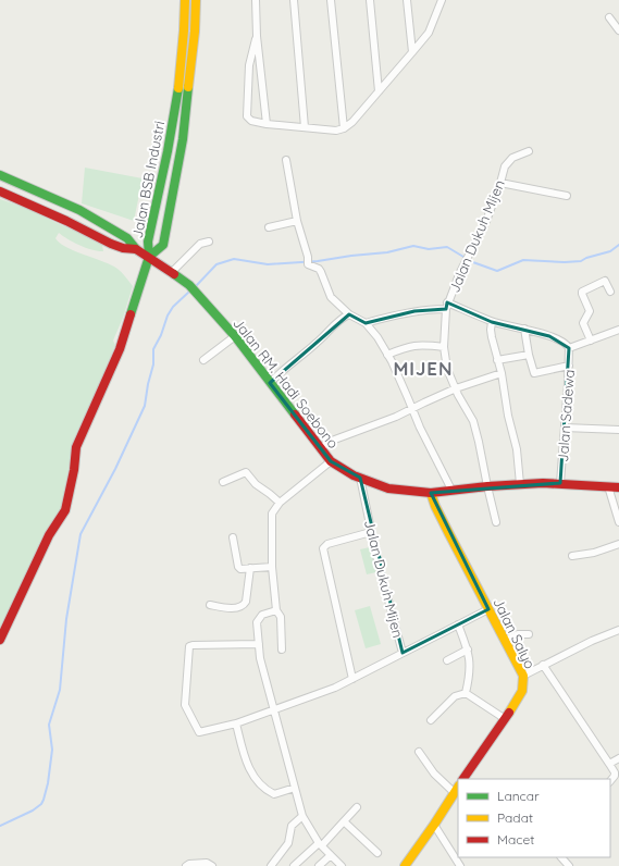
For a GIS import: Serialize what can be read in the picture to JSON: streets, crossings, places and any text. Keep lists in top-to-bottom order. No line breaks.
{"streets":{"main road":["Jalan BSB Industri","Jalan RM. Hadi Soebono","Jalan Salyo"],"street":["Jalan Dukuh Mijen","Jalan Sadewa"]},"crossings":[["Jalan BSB Industri","Jalan RM. Hadi Soebono"],["Jalan Dukuh Mijen","Jalan RM. Hadi Soebono"],["Jalan Dukuh Mijen","Jalan Salyo"],["Jalan RM. Hadi Soebono","Jalan Sadewa"],["Jalan RM. Hadi Soebono","Jalan Salyo"]],"districts":["MIJEN"],"legend":["Lancar","Padat","Macet"]}
